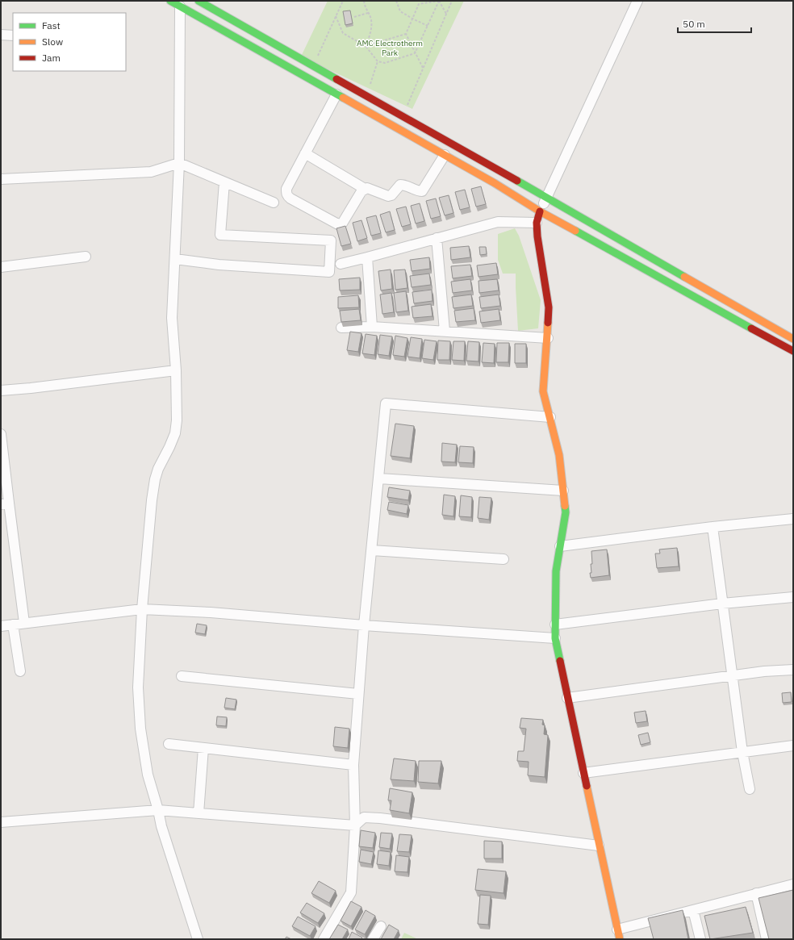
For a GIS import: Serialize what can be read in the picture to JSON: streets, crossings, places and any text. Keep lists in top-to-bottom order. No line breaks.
{"parks":["AMC Electrotherm Park"],"legend":["Fast","Slow","Jam"],"scale_bar":"50 m"}
